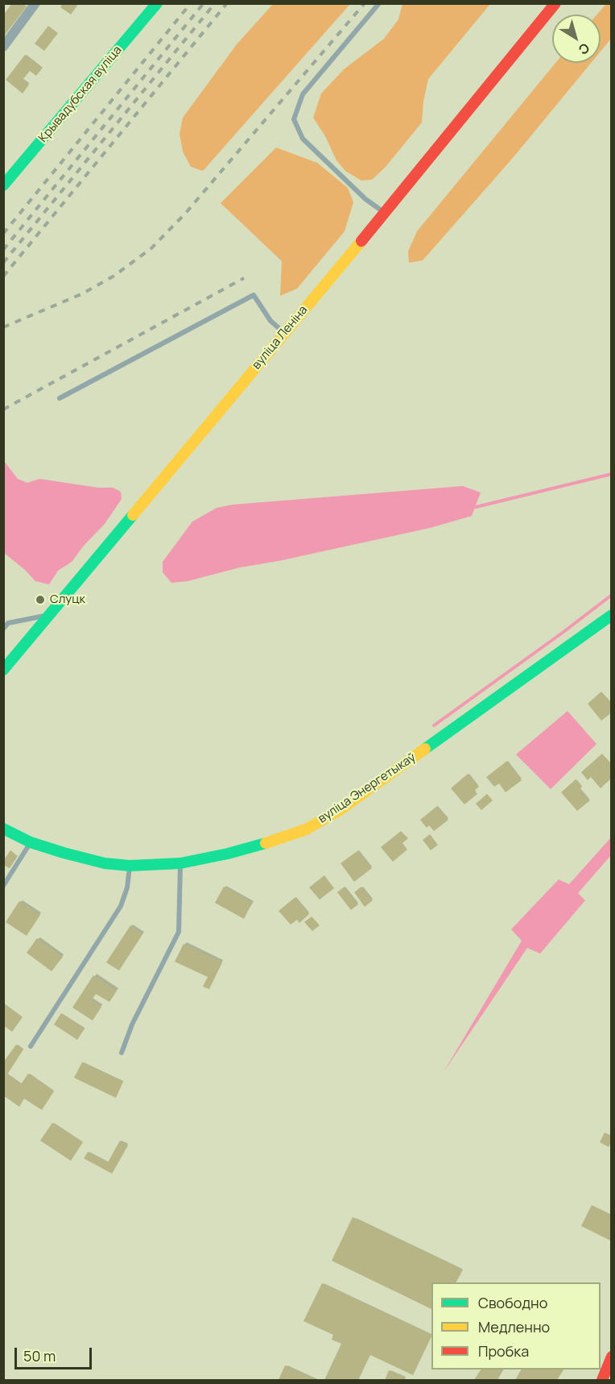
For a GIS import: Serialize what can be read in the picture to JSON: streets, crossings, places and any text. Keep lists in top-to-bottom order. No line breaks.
{"streets":{"street":["Крывадубская вуліца","вуліца Леніна","вуліца Энергетыкаў"]},"places":["Слуцк"],"legend":["Свободно","Медленно","Пробка"],"scale_bar":"50 m","north":"bottom right"}
